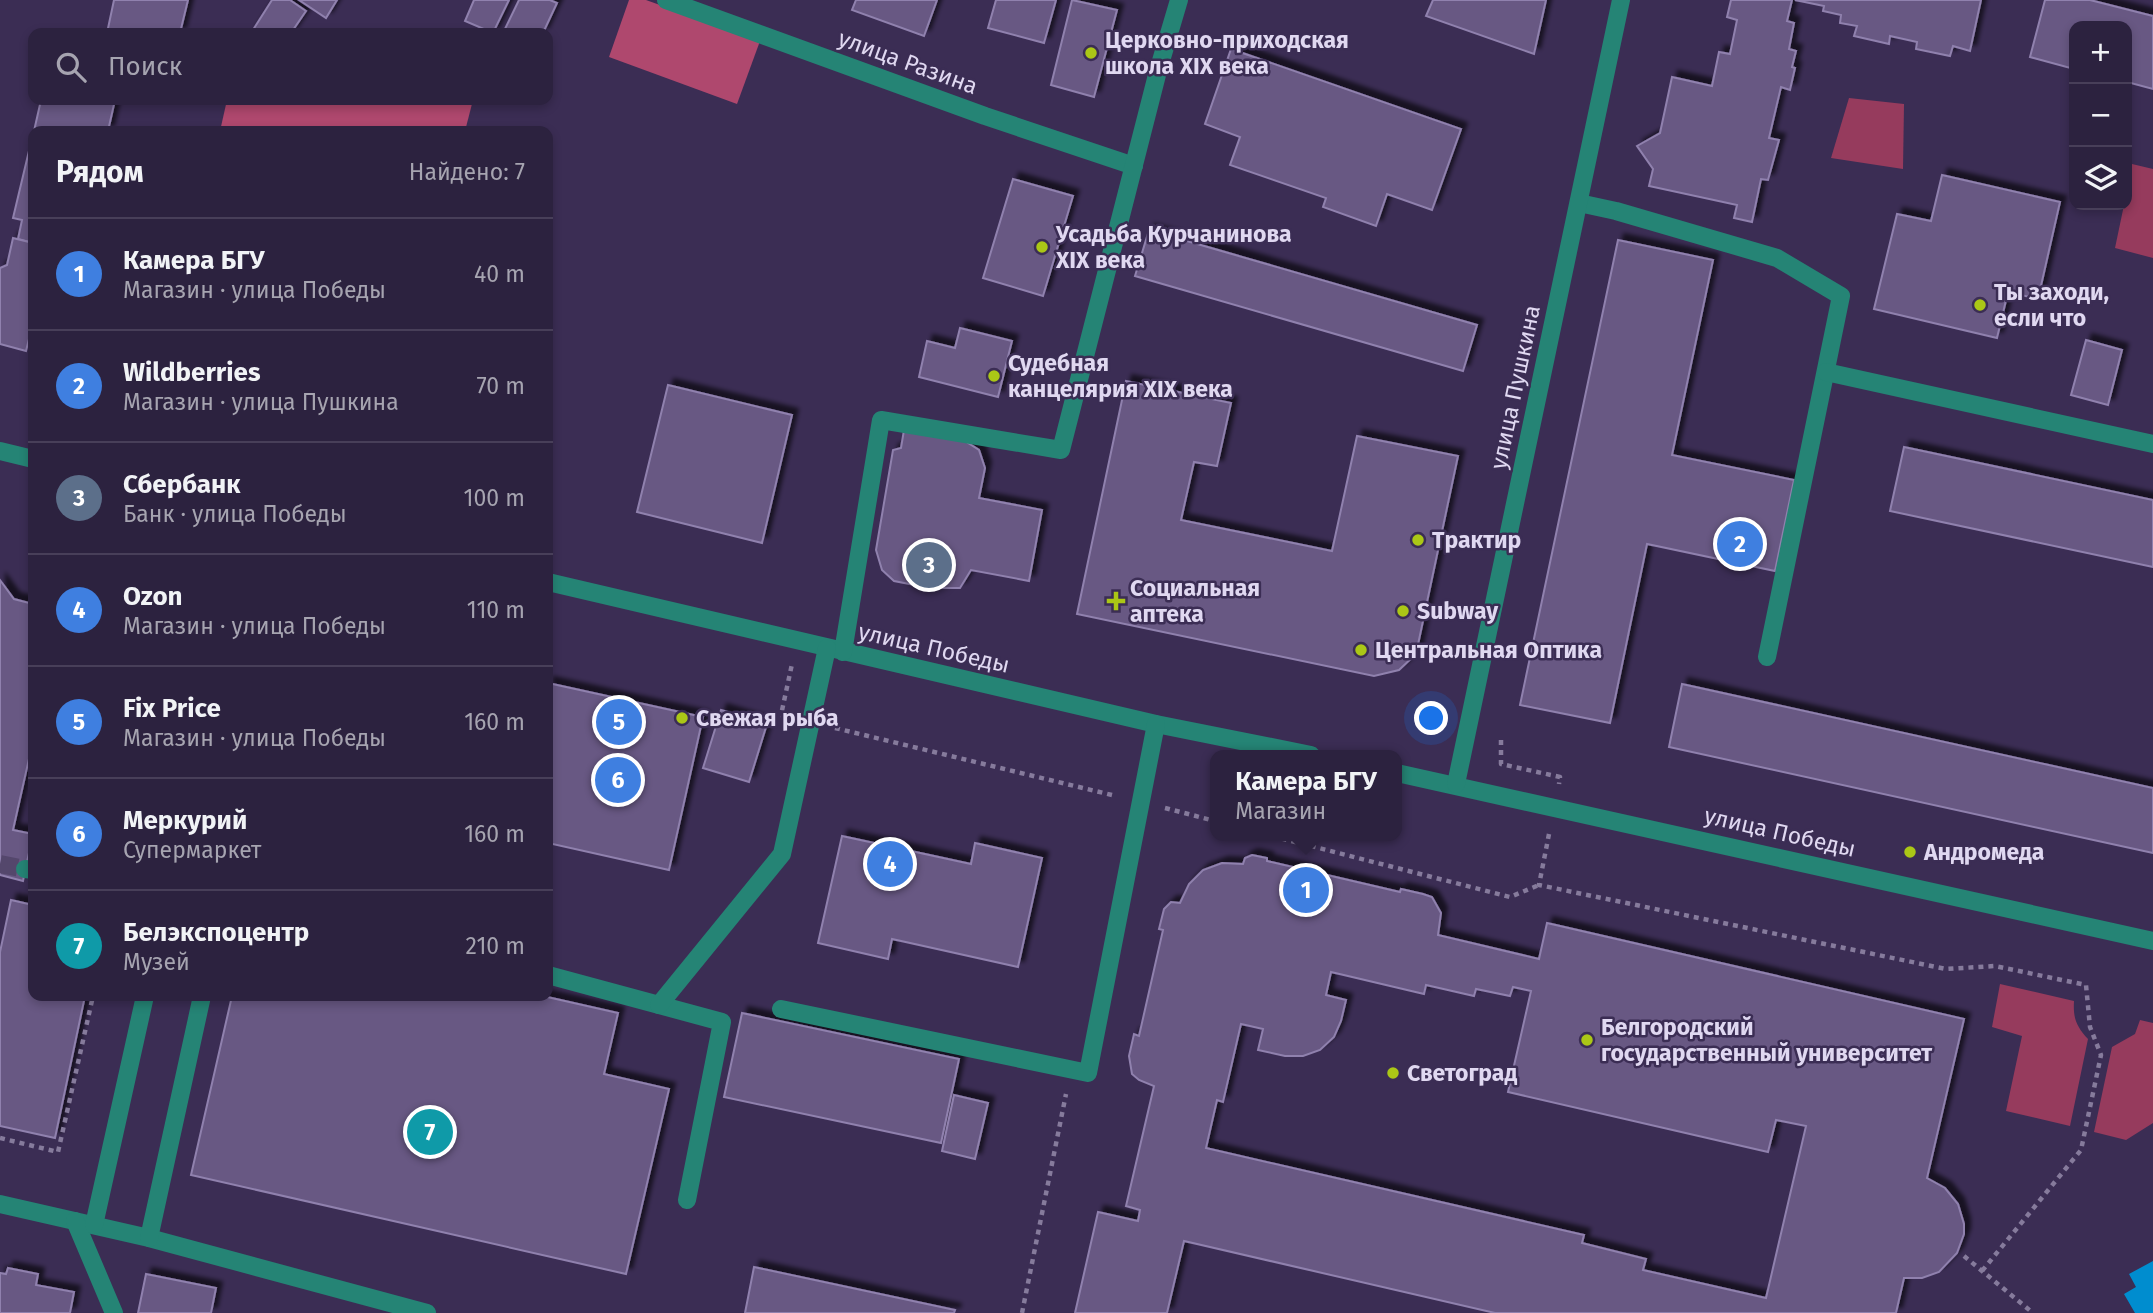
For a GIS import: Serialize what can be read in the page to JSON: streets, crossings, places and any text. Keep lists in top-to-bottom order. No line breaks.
{"streets":{"street":["улица Разина","улица Пушкина","улица Победы"]},"crossings":[["улица Пушкина","улица Победы"]],"places":{"other":["Церковно-приходская школа XIX века","Усадьба Курчанинова XIX века","Ты заходи, если что","Судебная канцелярия XIX века","Трактир","Subway","Центральная Оптика","Свежая рыба","Андромеда","Белгородский государственный университет","Светоград"],"health":["Социальная аптека"]},"page":{"map_buttons":["+","−"],"search":"Поиск","heading":["Рядом","Найдено: 7"],"list":[{"mark":"1","name":"Камера БГУ","note":"Магазин · улица Победы","value":"40 m"},{"mark":"2","name":"Wildberries","note":"Магазин · улица Пушкина","value":"70 m"},{"mark":"3","name":"Сбербанк","note":"Банк · улица Победы","value":"100 m"},{"mark":"4","name":"Ozon","note":"Магазин · улица Победы","value":"110 m"},{"mark":"5","name":"Fix Price","note":"Магазин · улица Победы","value":"160 m"},{"mark":"6","name":"Меркурий","note":"Супермаркет","value":"160 m"},{"mark":"7","name":"Белэкспоцентр","note":"Музей","value":"210 m"}],"pins":["2","3","5","6","4","1","7"],"popup":["Камера БГУ","Магазин"]}}
